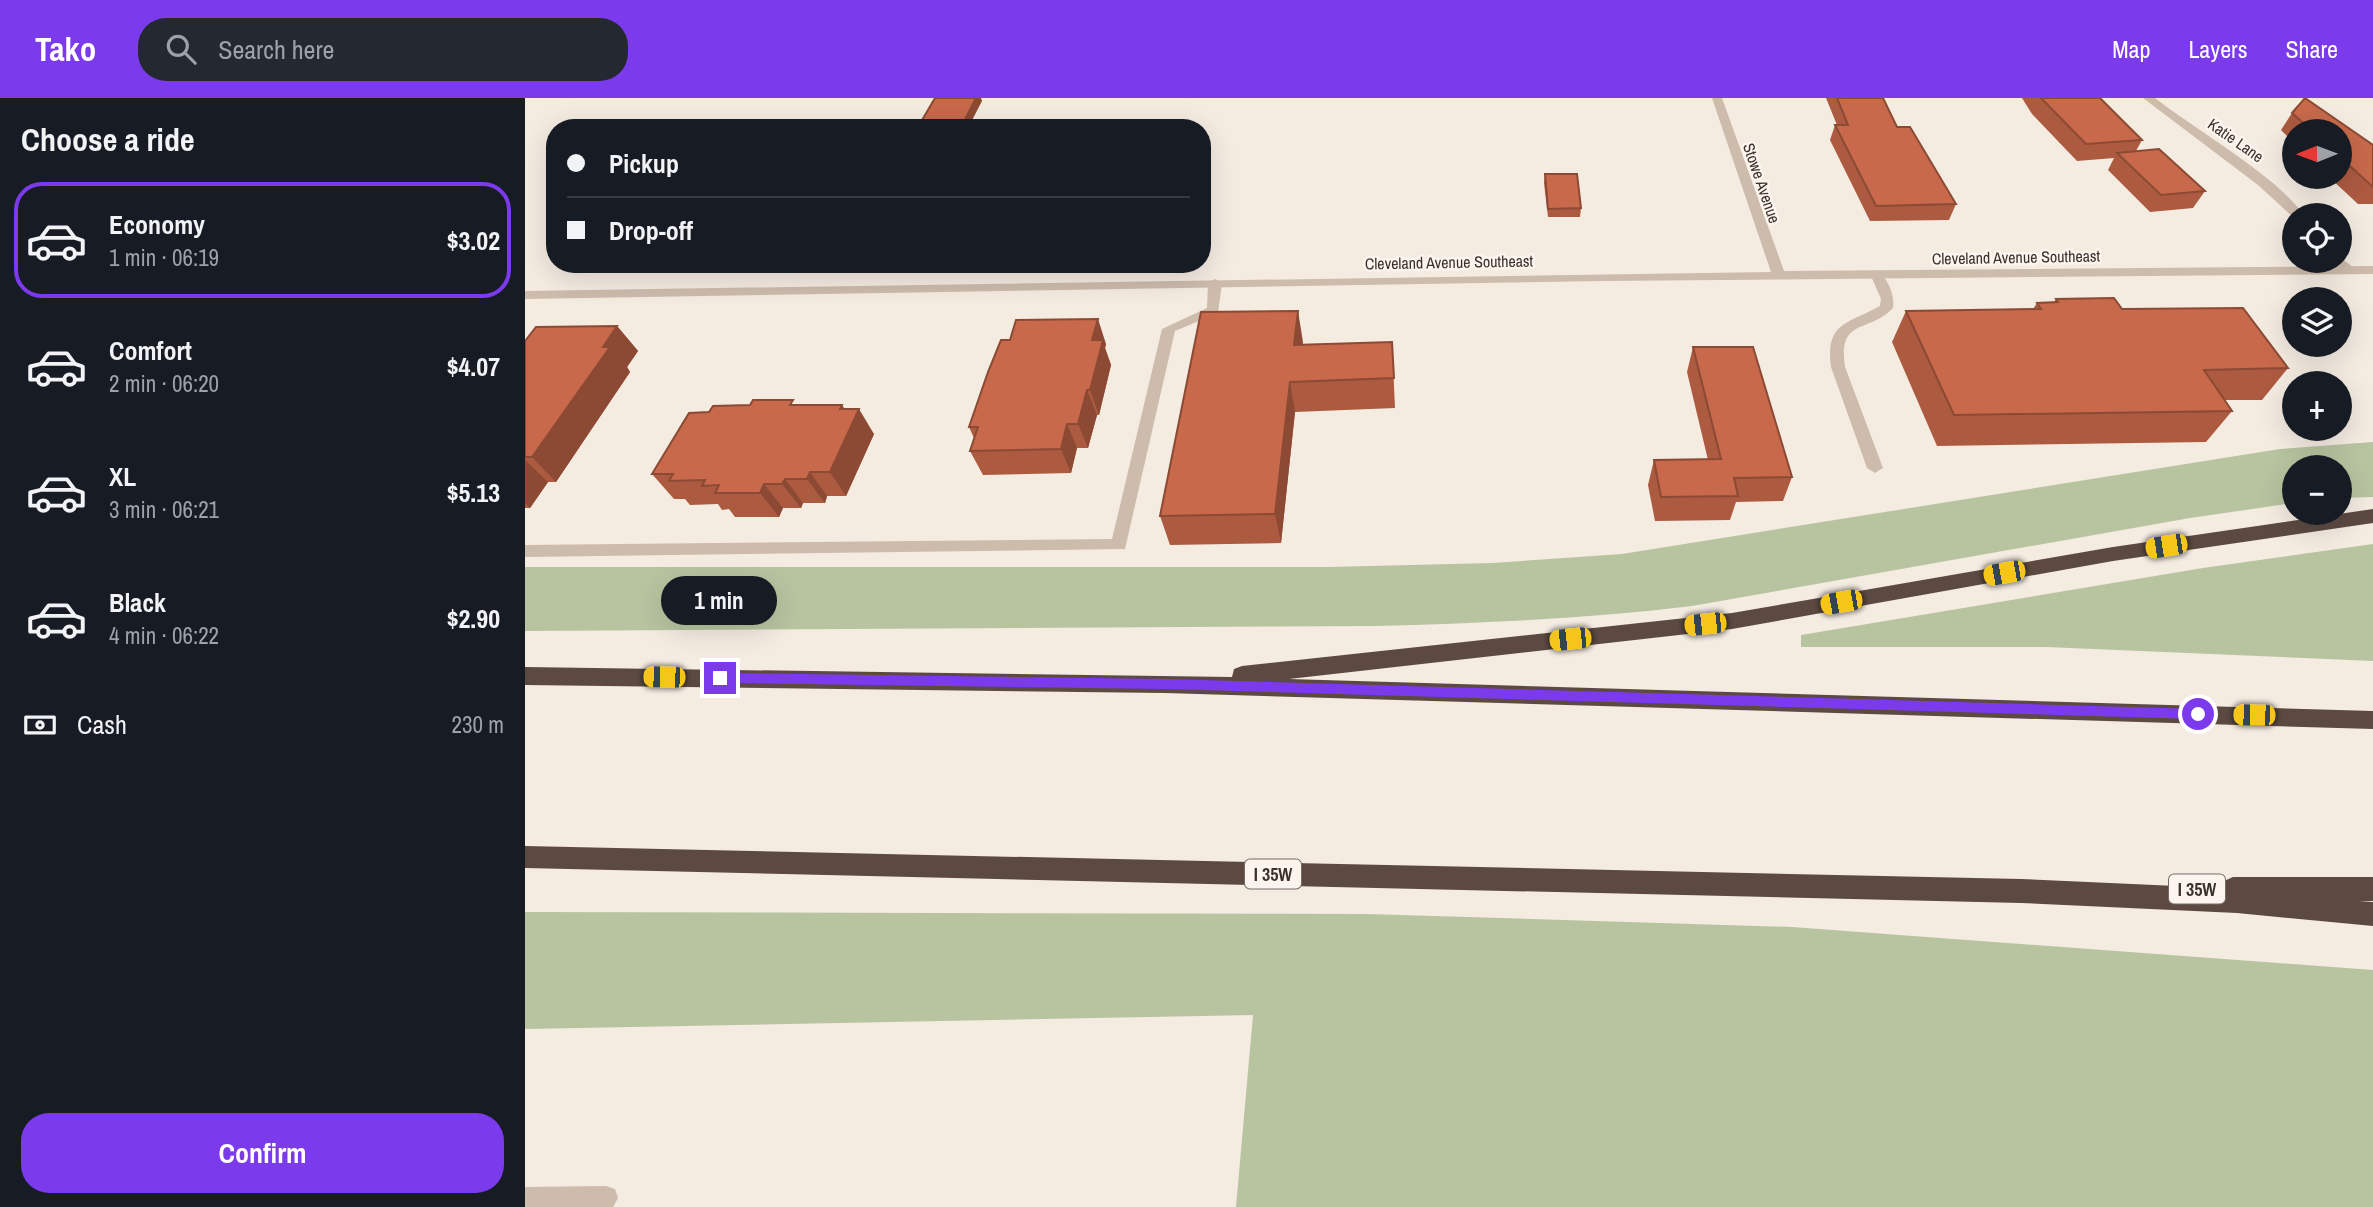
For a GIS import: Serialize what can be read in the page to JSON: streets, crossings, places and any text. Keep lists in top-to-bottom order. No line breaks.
{"streets":{"highway":["I 35W"],"street":["Katie Lane","Stowe Avenue","Cleveland Avenue Southeast"]},"crossings":[["Stowe Avenue","Cleveland Avenue Southeast"]],"north":"left","page":{"header":"Tako","search":"Search here","nav":["Map","Layers","Share"],"heading":"Choose a ride","map_buttons":["+","−"],"banner":["Pickup","Drop-off"],"list":[{"name":"Economy","note":"1 min · 06:19","value":"$3.02"},{"name":"Comfort","note":"2 min · 06:20","value":"$4.07"},{"name":"XL","note":"3 min · 06:21","value":"$5.13"},{"name":"Black","note":"4 min · 06:22","value":"$2.90"}],"bubble":"1 min","pay":["Cash","230 m"],"buttons":"Confirm"}}
